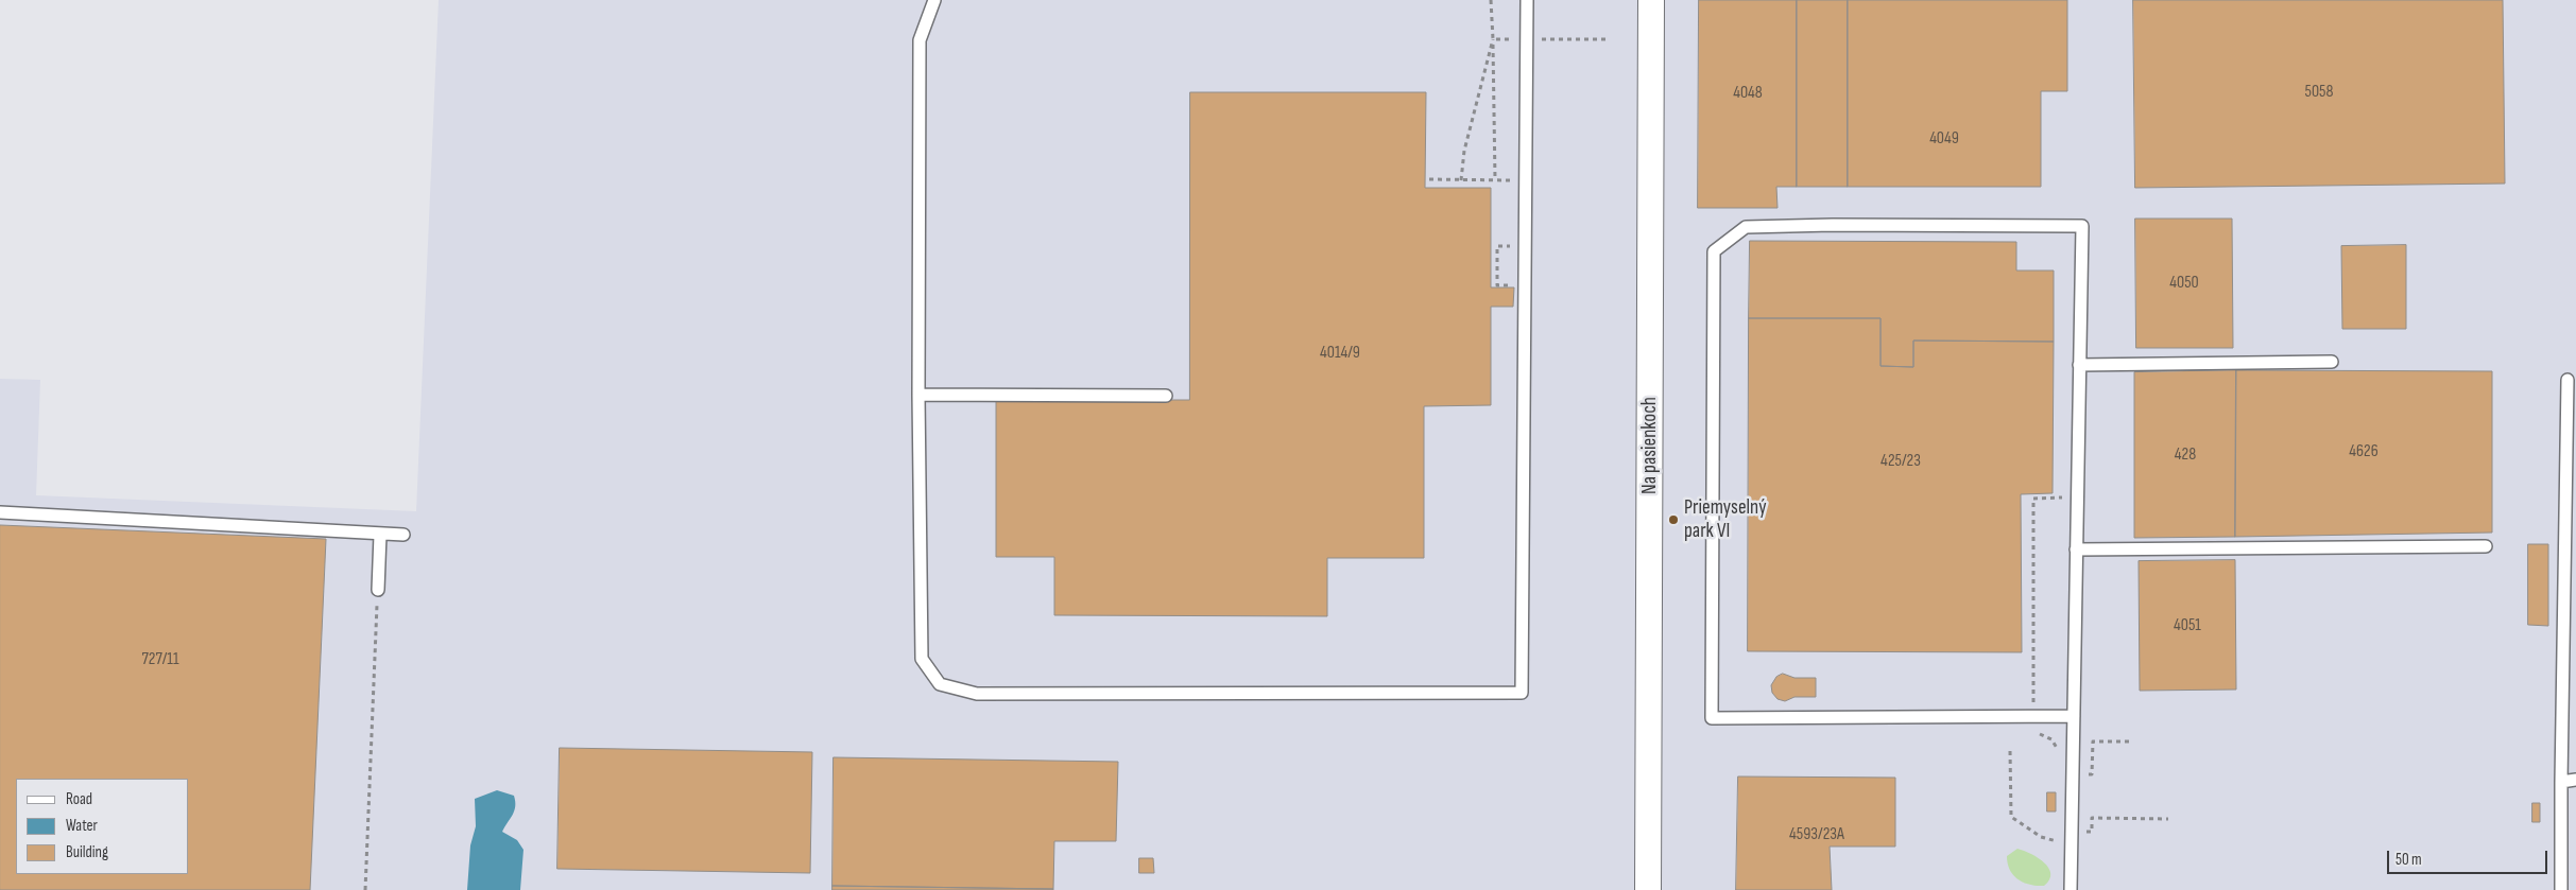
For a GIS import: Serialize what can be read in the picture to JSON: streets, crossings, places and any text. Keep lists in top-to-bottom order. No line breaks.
{"streets":{"street":["Na pasienkoch"]},"places":["Priemyselný park VI"],"house_numbers":["5058","4048","4049","4050","4014/9","4626","428","425/23","4051","727/11","4593/23A"],"legend":["Road","Water","Building"],"scale_bar":"50 m"}
